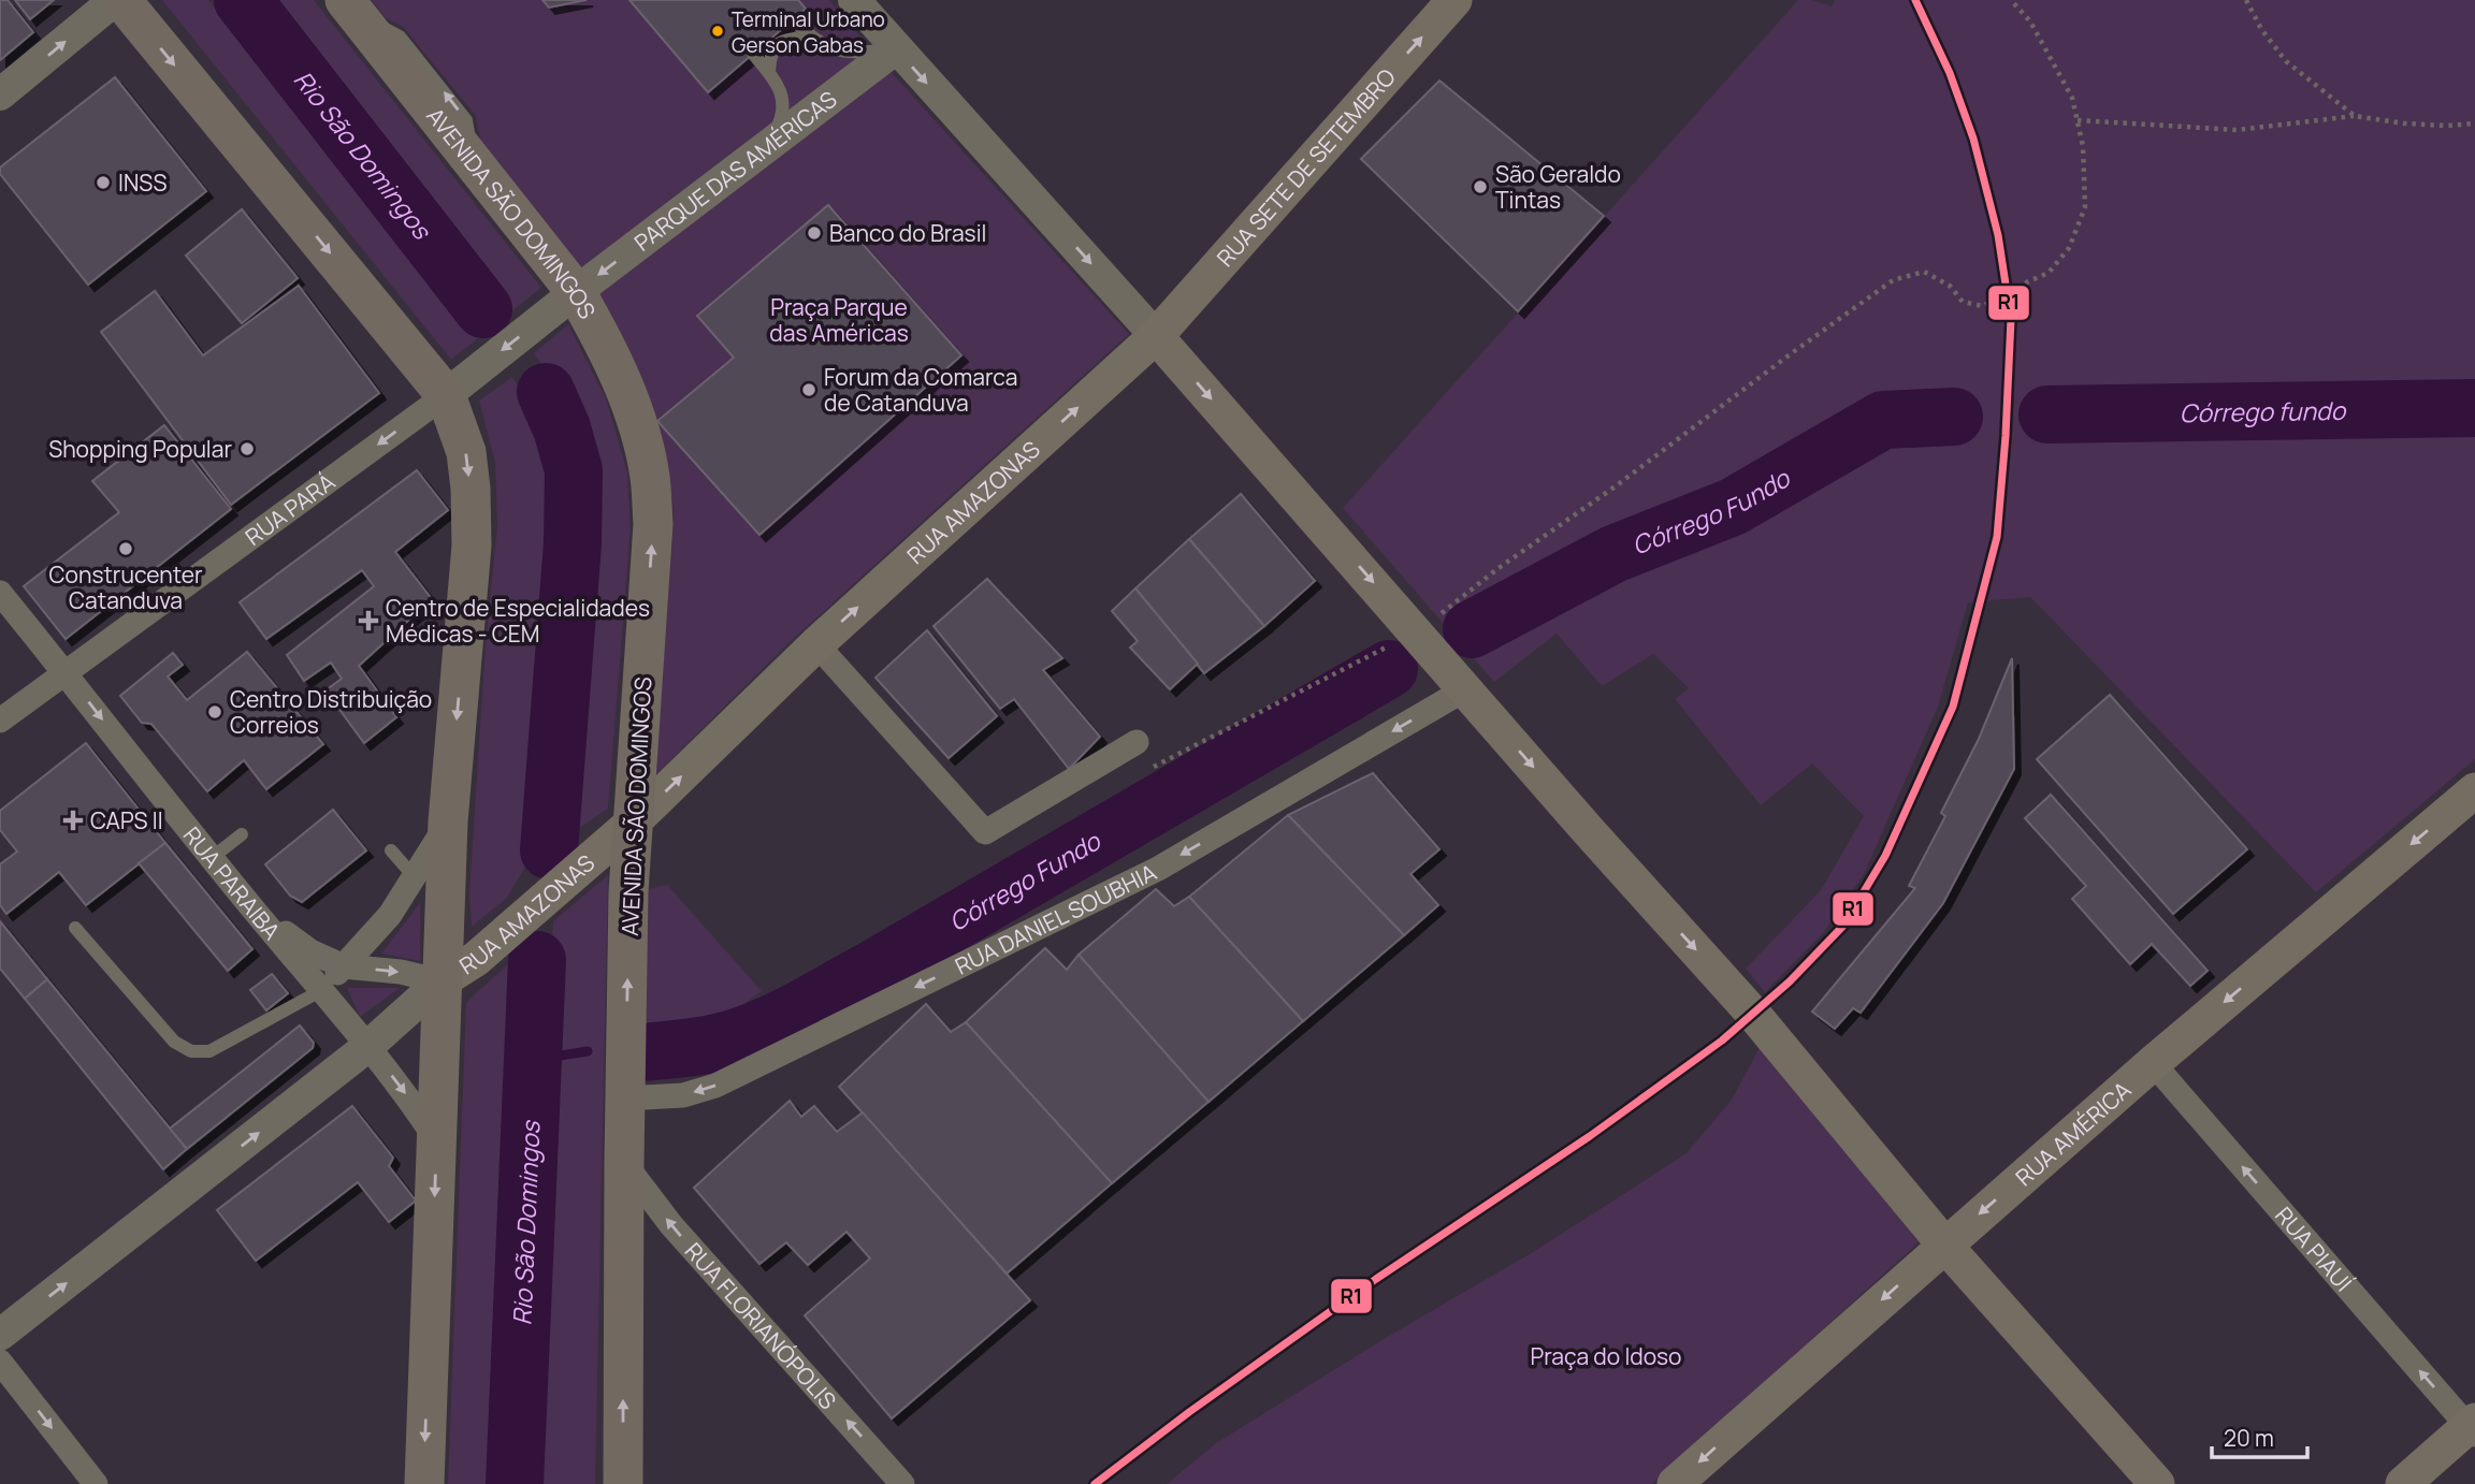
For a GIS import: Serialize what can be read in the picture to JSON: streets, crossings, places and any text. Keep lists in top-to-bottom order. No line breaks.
{"streets":{"main road":["RUA SETE DE SETEMBRO","AVENIDA SÃO DOMINGOS","RUA AMAZONAS","RUA AMÉRICA"],"street":["PARQUE DAS AMÉRICAS","RUA PARÁ","RUA PARAIBA","RUA DANIEL SOUBHIA","RUA PIAUÍ","RUA FLORIANÓPOLIS"]},"crossings":[["RUA SETE DE SETEMBRO","RUA AMAZONAS"],["PARQUE DAS AMÉRICAS","AVENIDA SÃO DOMINGOS"],["PARQUE DAS AMÉRICAS","RUA PARÁ"],["AVENIDA SÃO DOMINGOS","RUA AMAZONAS"],["AVENIDA SÃO DOMINGOS","RUA PARÁ"],["AVENIDA SÃO DOMINGOS","RUA DANIEL SOUBHIA"],["AVENIDA SÃO DOMINGOS","RUA FLORIANÓPOLIS"],["RUA AMAZONAS","RUA PARAIBA"],["RUA PARÁ","RUA PARAIBA"],["RUA AMÉRICA","RUA PIAUÍ"]],"one_way":["RUA SETE DE SETEMBRO","PARQUE DAS AMÉRICAS","RUA AMAZONAS","RUA PARÁ","RUA PARAIBA","RUA DANIEL SOUBHIA","RUA AMÉRICA","RUA PIAUÍ","RUA FLORIANÓPOLIS"],"water":["Rio São Domingos","Córrego fundo","Córrego Fundo"],"parks":["Praça Parque das Américas","Praça do Idoso"],"places":{"other":["Terminal Urbano Gerson Gabas","INSS","São Geraldo Tintas","Banco do Brasil","Forum da Comarca de Catanduva","Shopping Popular","Construcenter Catanduva","Centro Distribuição Correios"],"health":["Centro de Especialidades Médicas - CEM","CAPS II"]},"lines":["transit line R1"],"scale_bar":"20 m"}
